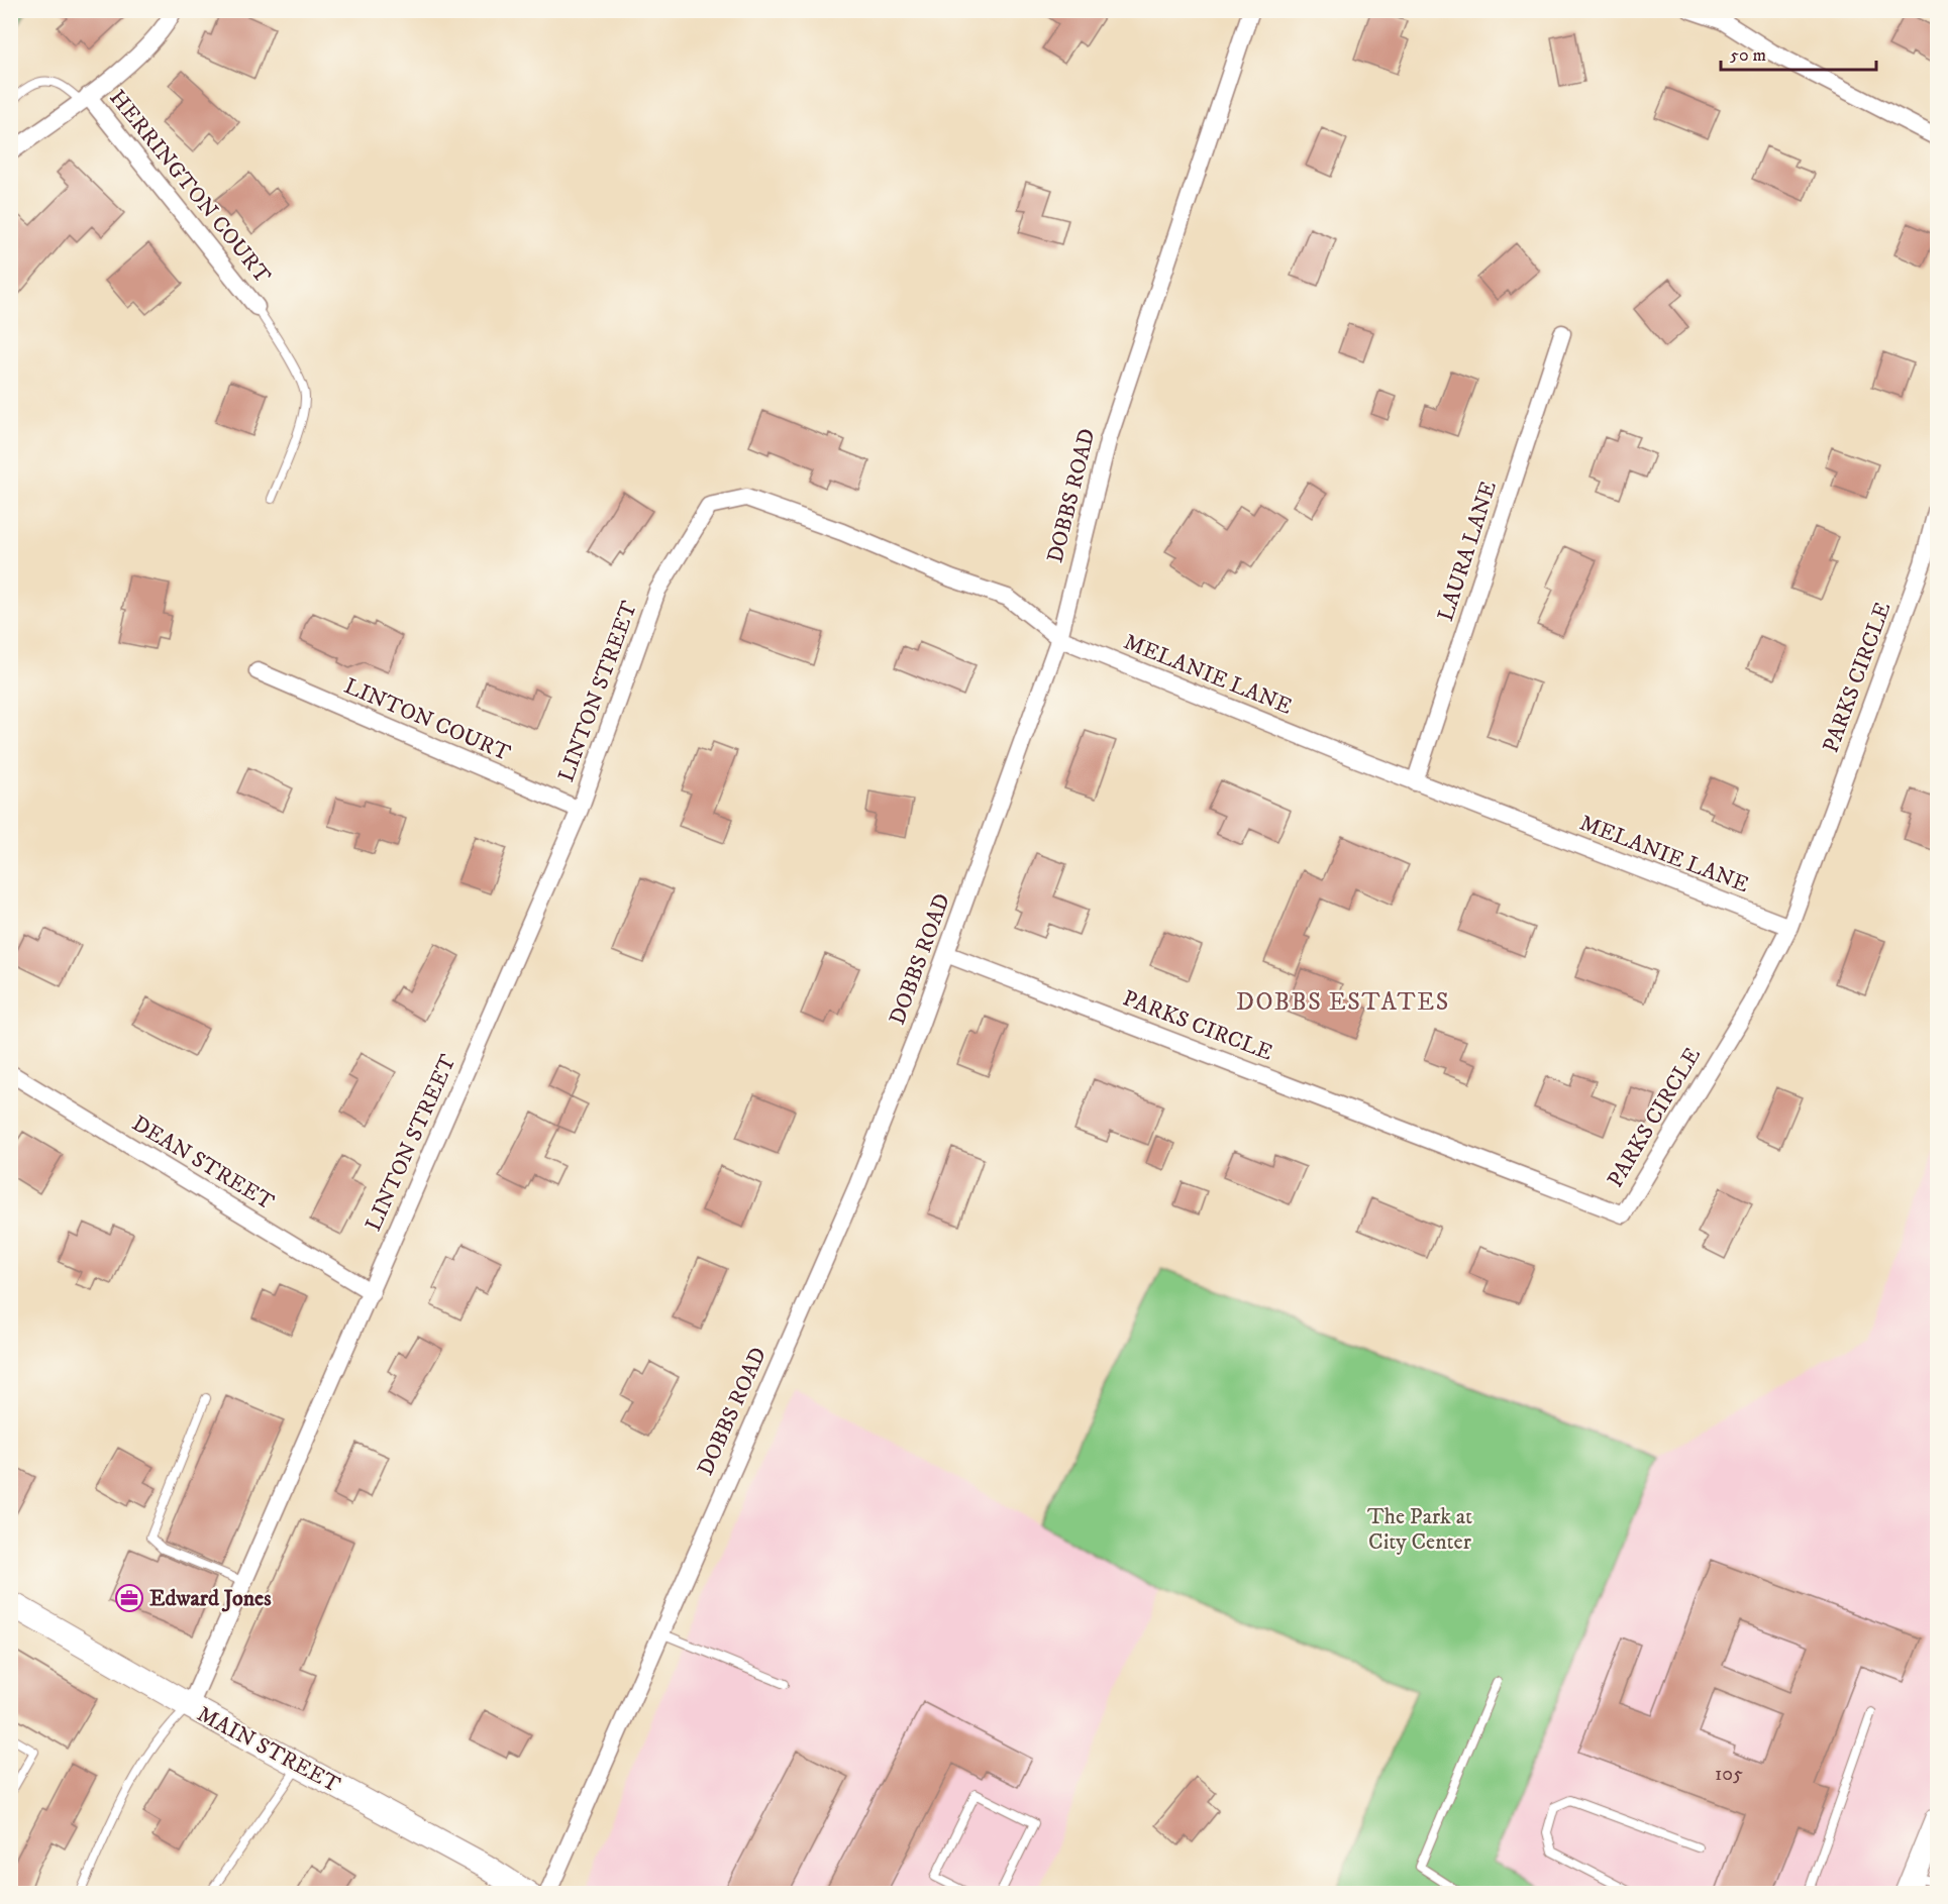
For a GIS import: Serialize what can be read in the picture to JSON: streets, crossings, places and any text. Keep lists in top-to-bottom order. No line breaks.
{"streets":{"main road":["MAIN STREET"],"street":["HERRINGTON COURT","DOBBS ROAD","LAURA LANE","MELANIE LANE","PARKS CIRCLE","LINTON STREET","LINTON COURT","DEAN STREET"]},"crossings":[["DOBBS ROAD","MELANIE LANE"],["DOBBS ROAD","PARKS CIRCLE"],["LAURA LANE","MELANIE LANE"],["MELANIE LANE","PARKS CIRCLE"],["MELANIE LANE","LINTON STREET"],["LINTON STREET","LINTON COURT"],["LINTON STREET","DEAN STREET"],["LINTON STREET","MAIN STREET"]],"districts":["DOBBS ESTATES"],"parks":["The Park at City Center"],"places":{"office":["Edward Jones"]},"house_numbers":["105"],"scale_bar":"50 m"}
